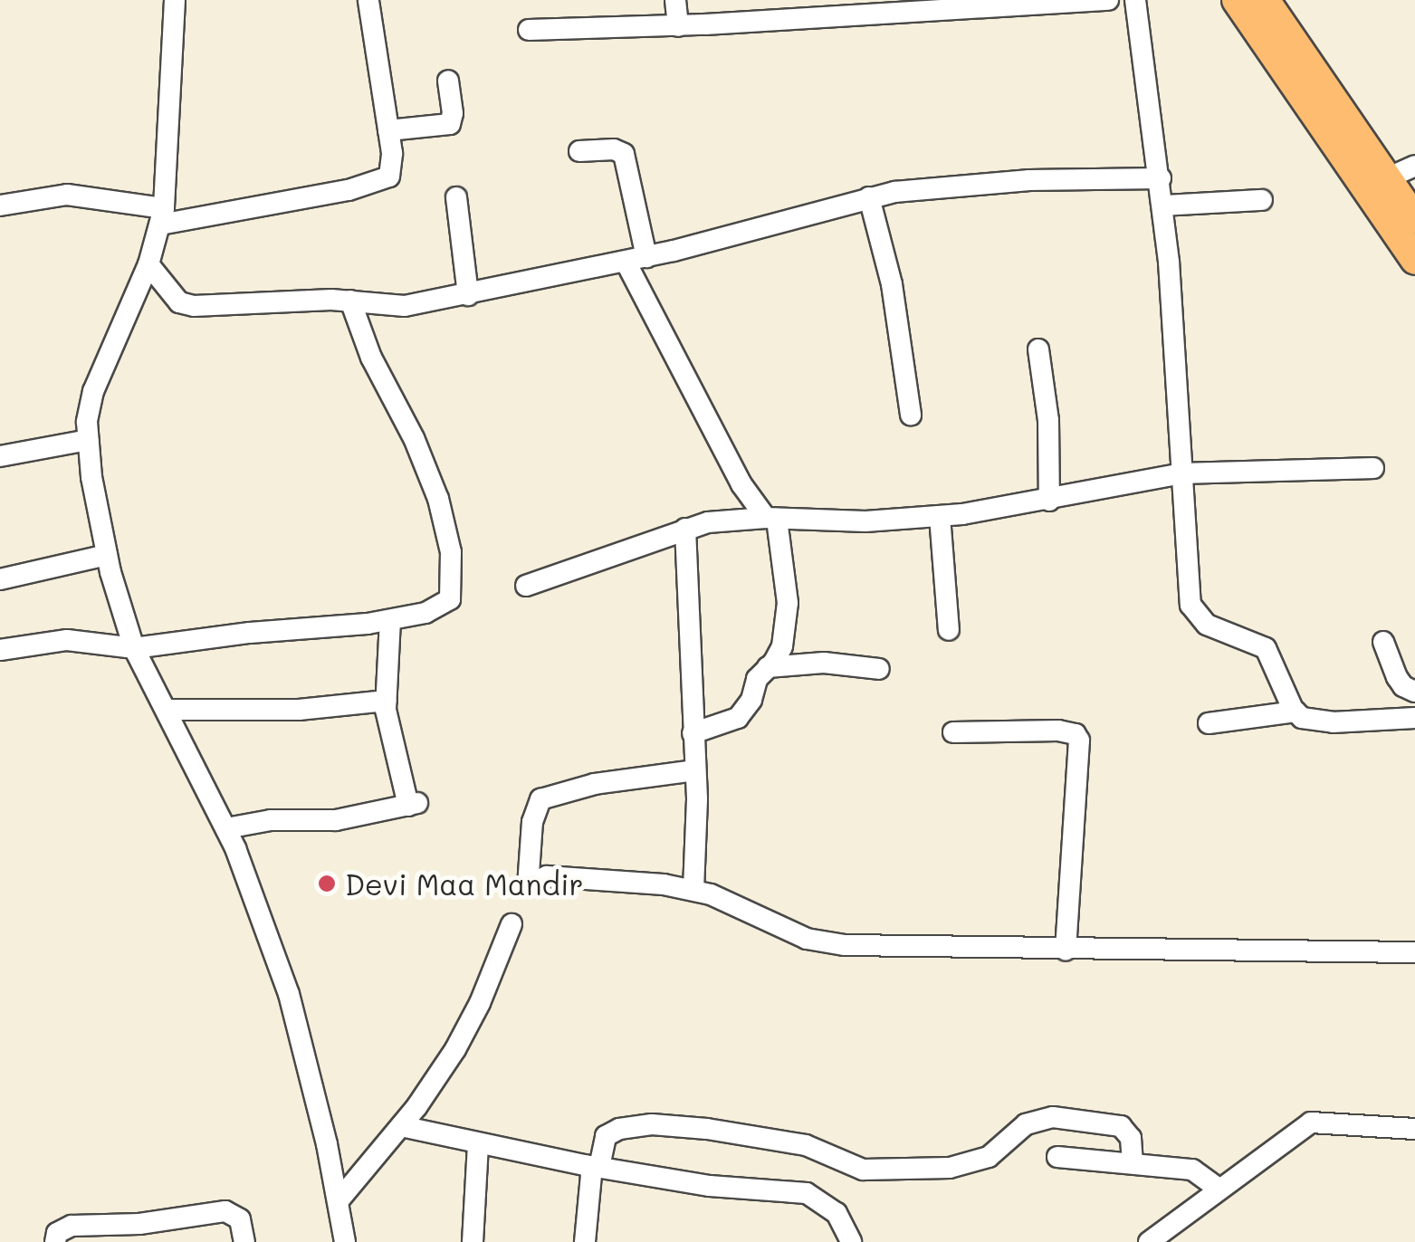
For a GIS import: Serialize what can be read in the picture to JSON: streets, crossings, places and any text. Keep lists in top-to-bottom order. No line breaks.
{"places":["Devi Maa Mandir"]}
